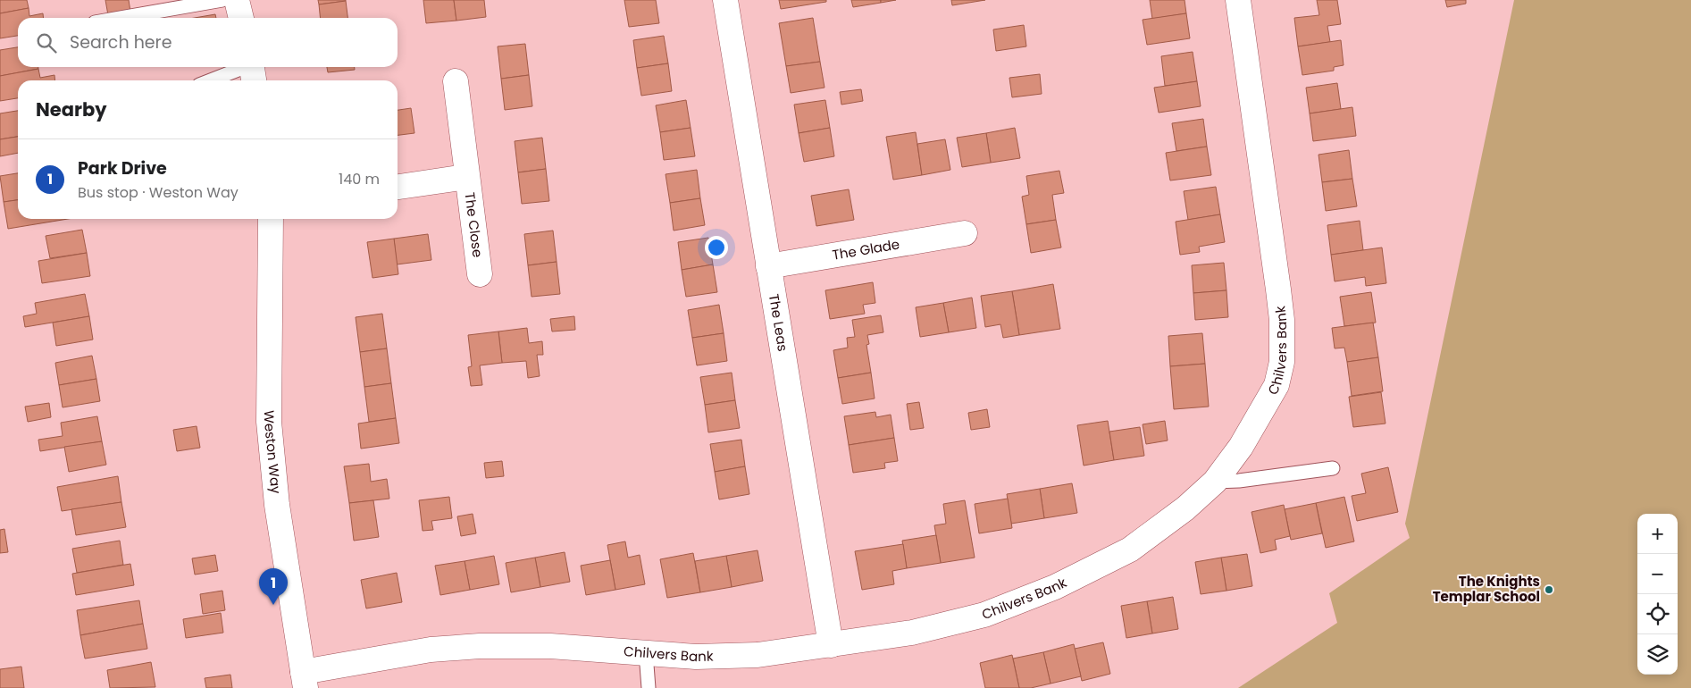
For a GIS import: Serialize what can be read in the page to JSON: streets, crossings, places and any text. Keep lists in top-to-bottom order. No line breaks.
{"streets":{"street":["The Close","The Glade","The Leas","Chilvers Bank","Weston Way"]},"crossings":[["The Glade","The Leas"],["The Leas","Chilvers Bank"],["Chilvers Bank","Weston Way"]],"places":["The Knights Templar School"],"page":{"search":"Search here","heading":"Nearby","list":[{"mark":"1","name":"Park Drive","note":"Bus stop · Weston Way","value":"140 m"}],"map_buttons":["+","−"],"pins":"1"}}
